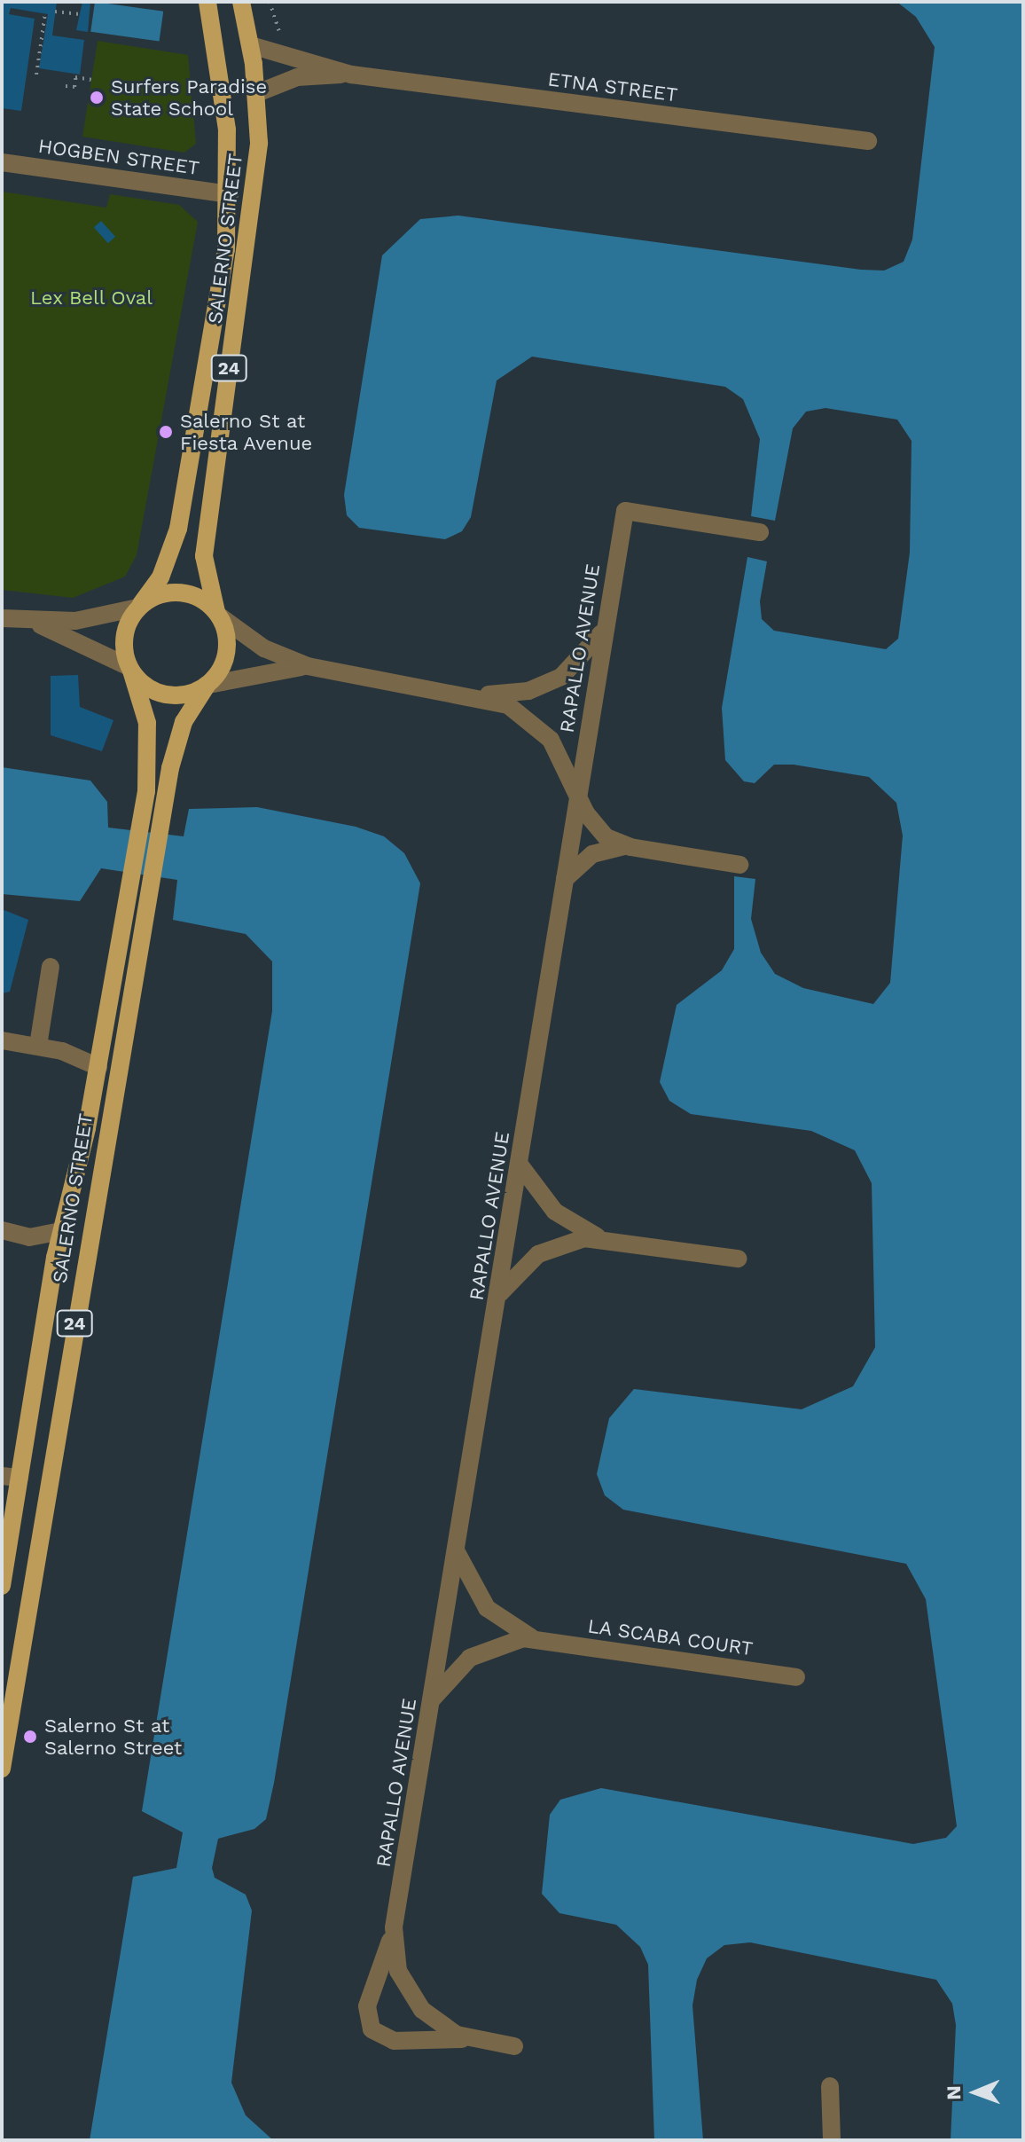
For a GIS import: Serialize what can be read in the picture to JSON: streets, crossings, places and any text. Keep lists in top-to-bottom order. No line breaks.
{"streets":{"main road":["SALERNO STREET","24"],"street":["ETNA STREET","HOGBEN STREET","RAPALLO AVENUE","LA SCABA COURT"]},"crossings":[["ETNA STREET","SALERNO STREET"],["ETNA STREET","24"],["HOGBEN STREET","SALERNO STREET"],["SALERNO STREET","24"],["RAPALLO AVENUE","LA SCABA COURT"]],"parks":["Lex Bell Oval"],"places":["Surfers Paradise State School","Salerno St at Fiesta Avenue","Salerno St at Salerno Street"],"north":"left"}
